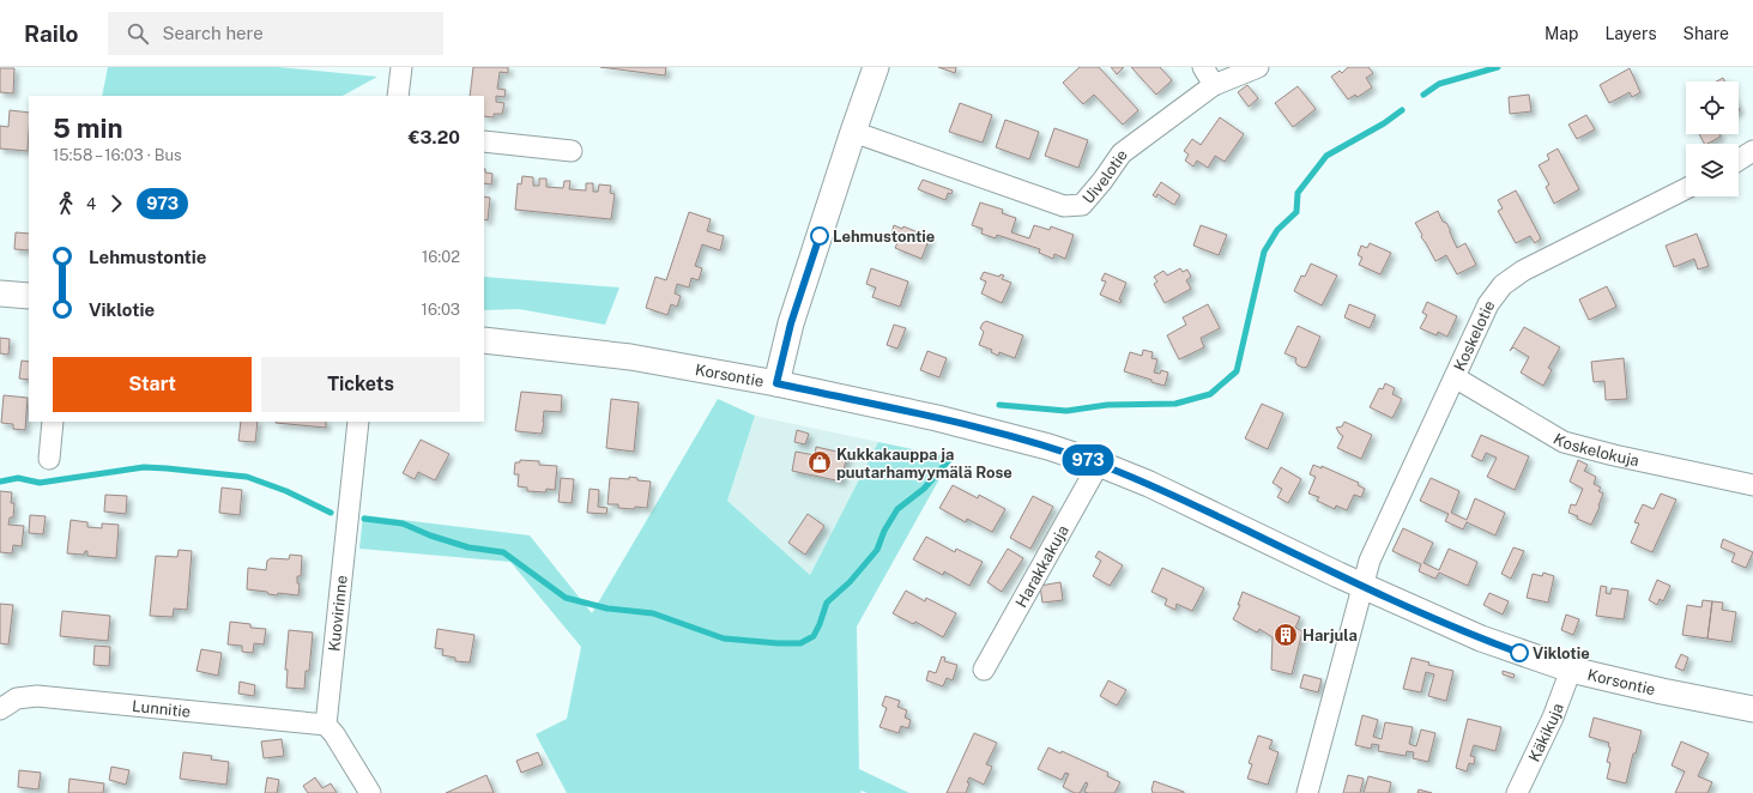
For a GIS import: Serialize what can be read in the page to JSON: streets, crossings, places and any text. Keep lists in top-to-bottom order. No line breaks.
{"streets":{"main road":["Korsontie"],"street":["Uivelotie","Koskelotie","Koskelokuja","Harakkakuja","Kuovirinne","Lunnitie","Käkikuja"]},"crossings":[["Koskelotie","Korsontie"],["Koskelotie","Koskelokuja"],["Korsontie","Harakkakuja"],["Korsontie","Käkikuja"],["Kuovirinne","Lunnitie"]],"places":{"other":["Lehmustontie","Viklotie"],"shop":["Kukkakauppa ja puutarhamyymälä Rose"],"building":["Harjula"]},"lines":["bus line 973"],"page":{"header":"Railo","search":"Search here","nav":["Map","Layers","Share"],"on_map":"973","heading":["5 min","15:58 – 16:03 · Bus","€3.20"],"legs":["4","973"],"list":[{"name":"Lehmustontie","value":"16:02"},{"name":"Viklotie","value":"16:03"}],"buttons":["Start","Tickets"]}}
